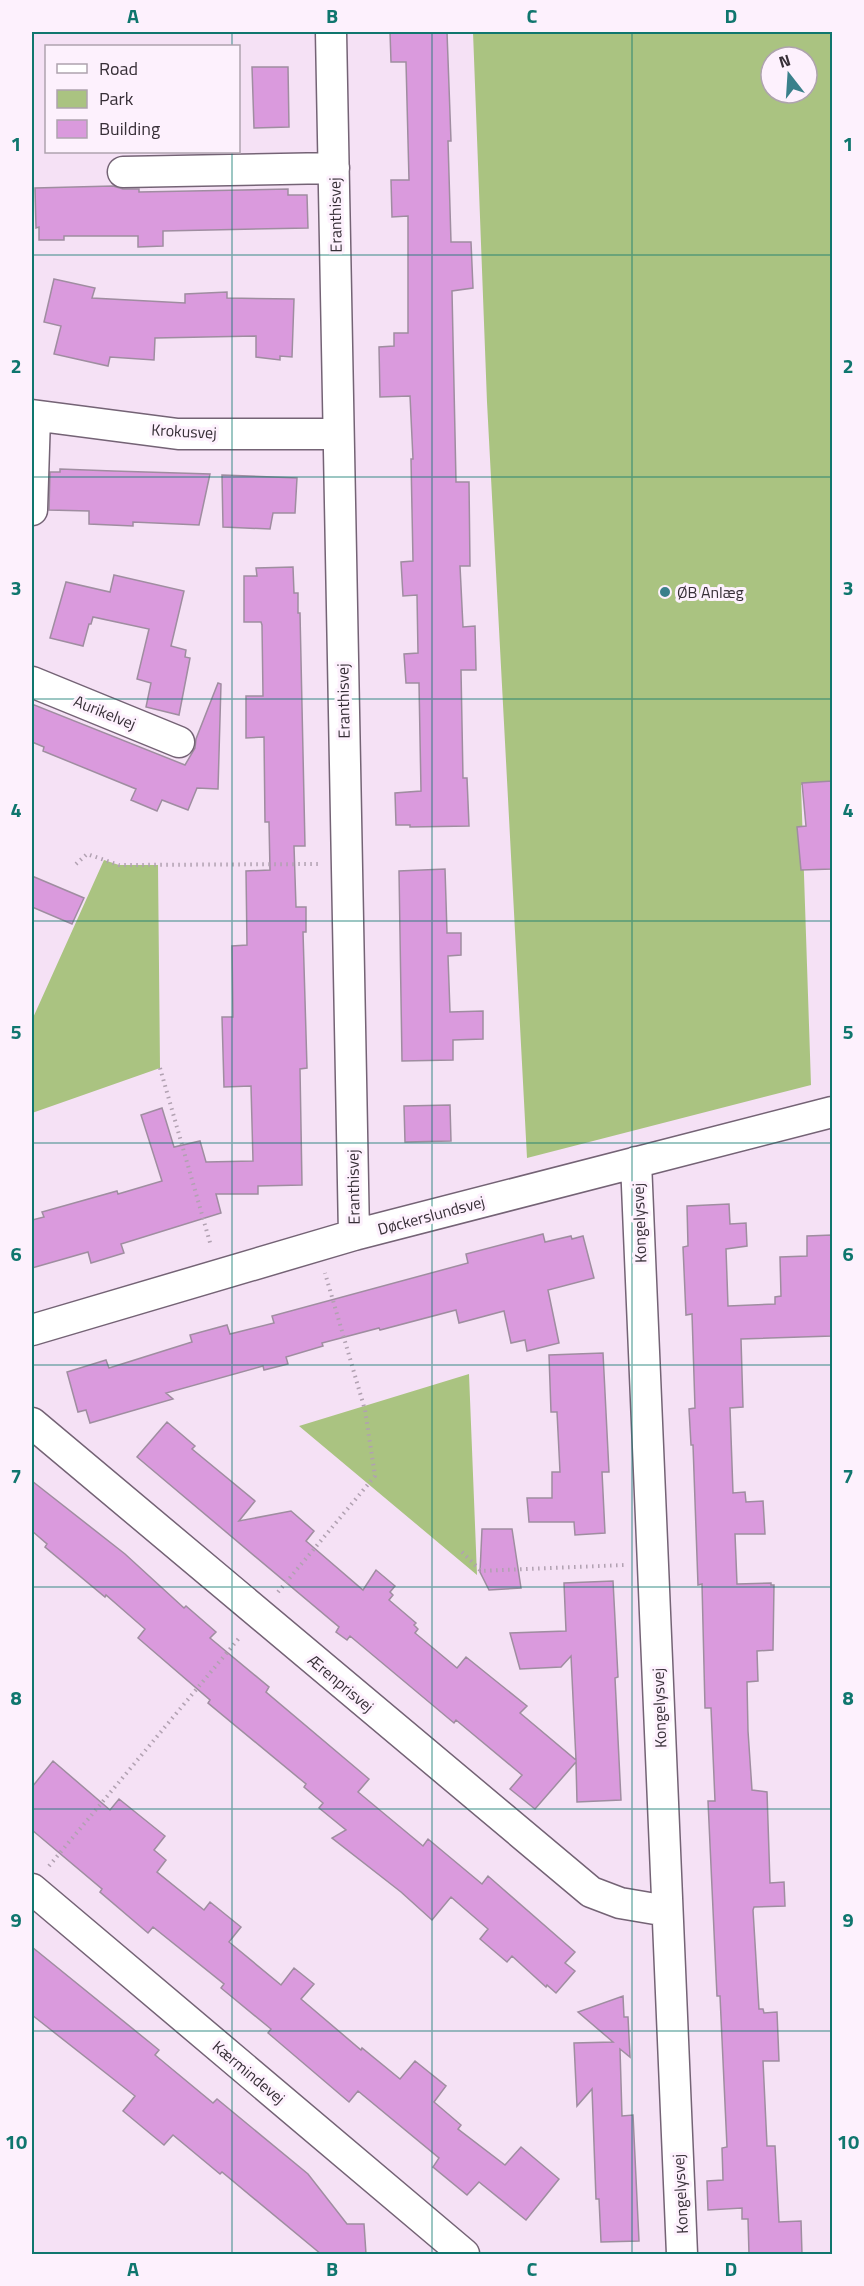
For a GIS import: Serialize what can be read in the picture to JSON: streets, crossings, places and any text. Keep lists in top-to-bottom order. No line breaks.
{"streets":{"street":["Eranthisvej","Krokusvej","Aurikelvej","Døckerslundsvej","Kongelysvej","Ærenprisvej","Kærmindevej"]},"crossings":[["Eranthisvej","Krokusvej"],["Eranthisvej","Døckerslundsvej"],["Døckerslundsvej","Kongelysvej"],["Kongelysvej","Ærenprisvej"]],"places":["ØB Anlæg"],"legend":["Road","Park","Building"],"north":"top","grid":{"columns":["A","B","C","D"],"rows":["1","2","3","4","5","6","7","8","9","10"]}}
